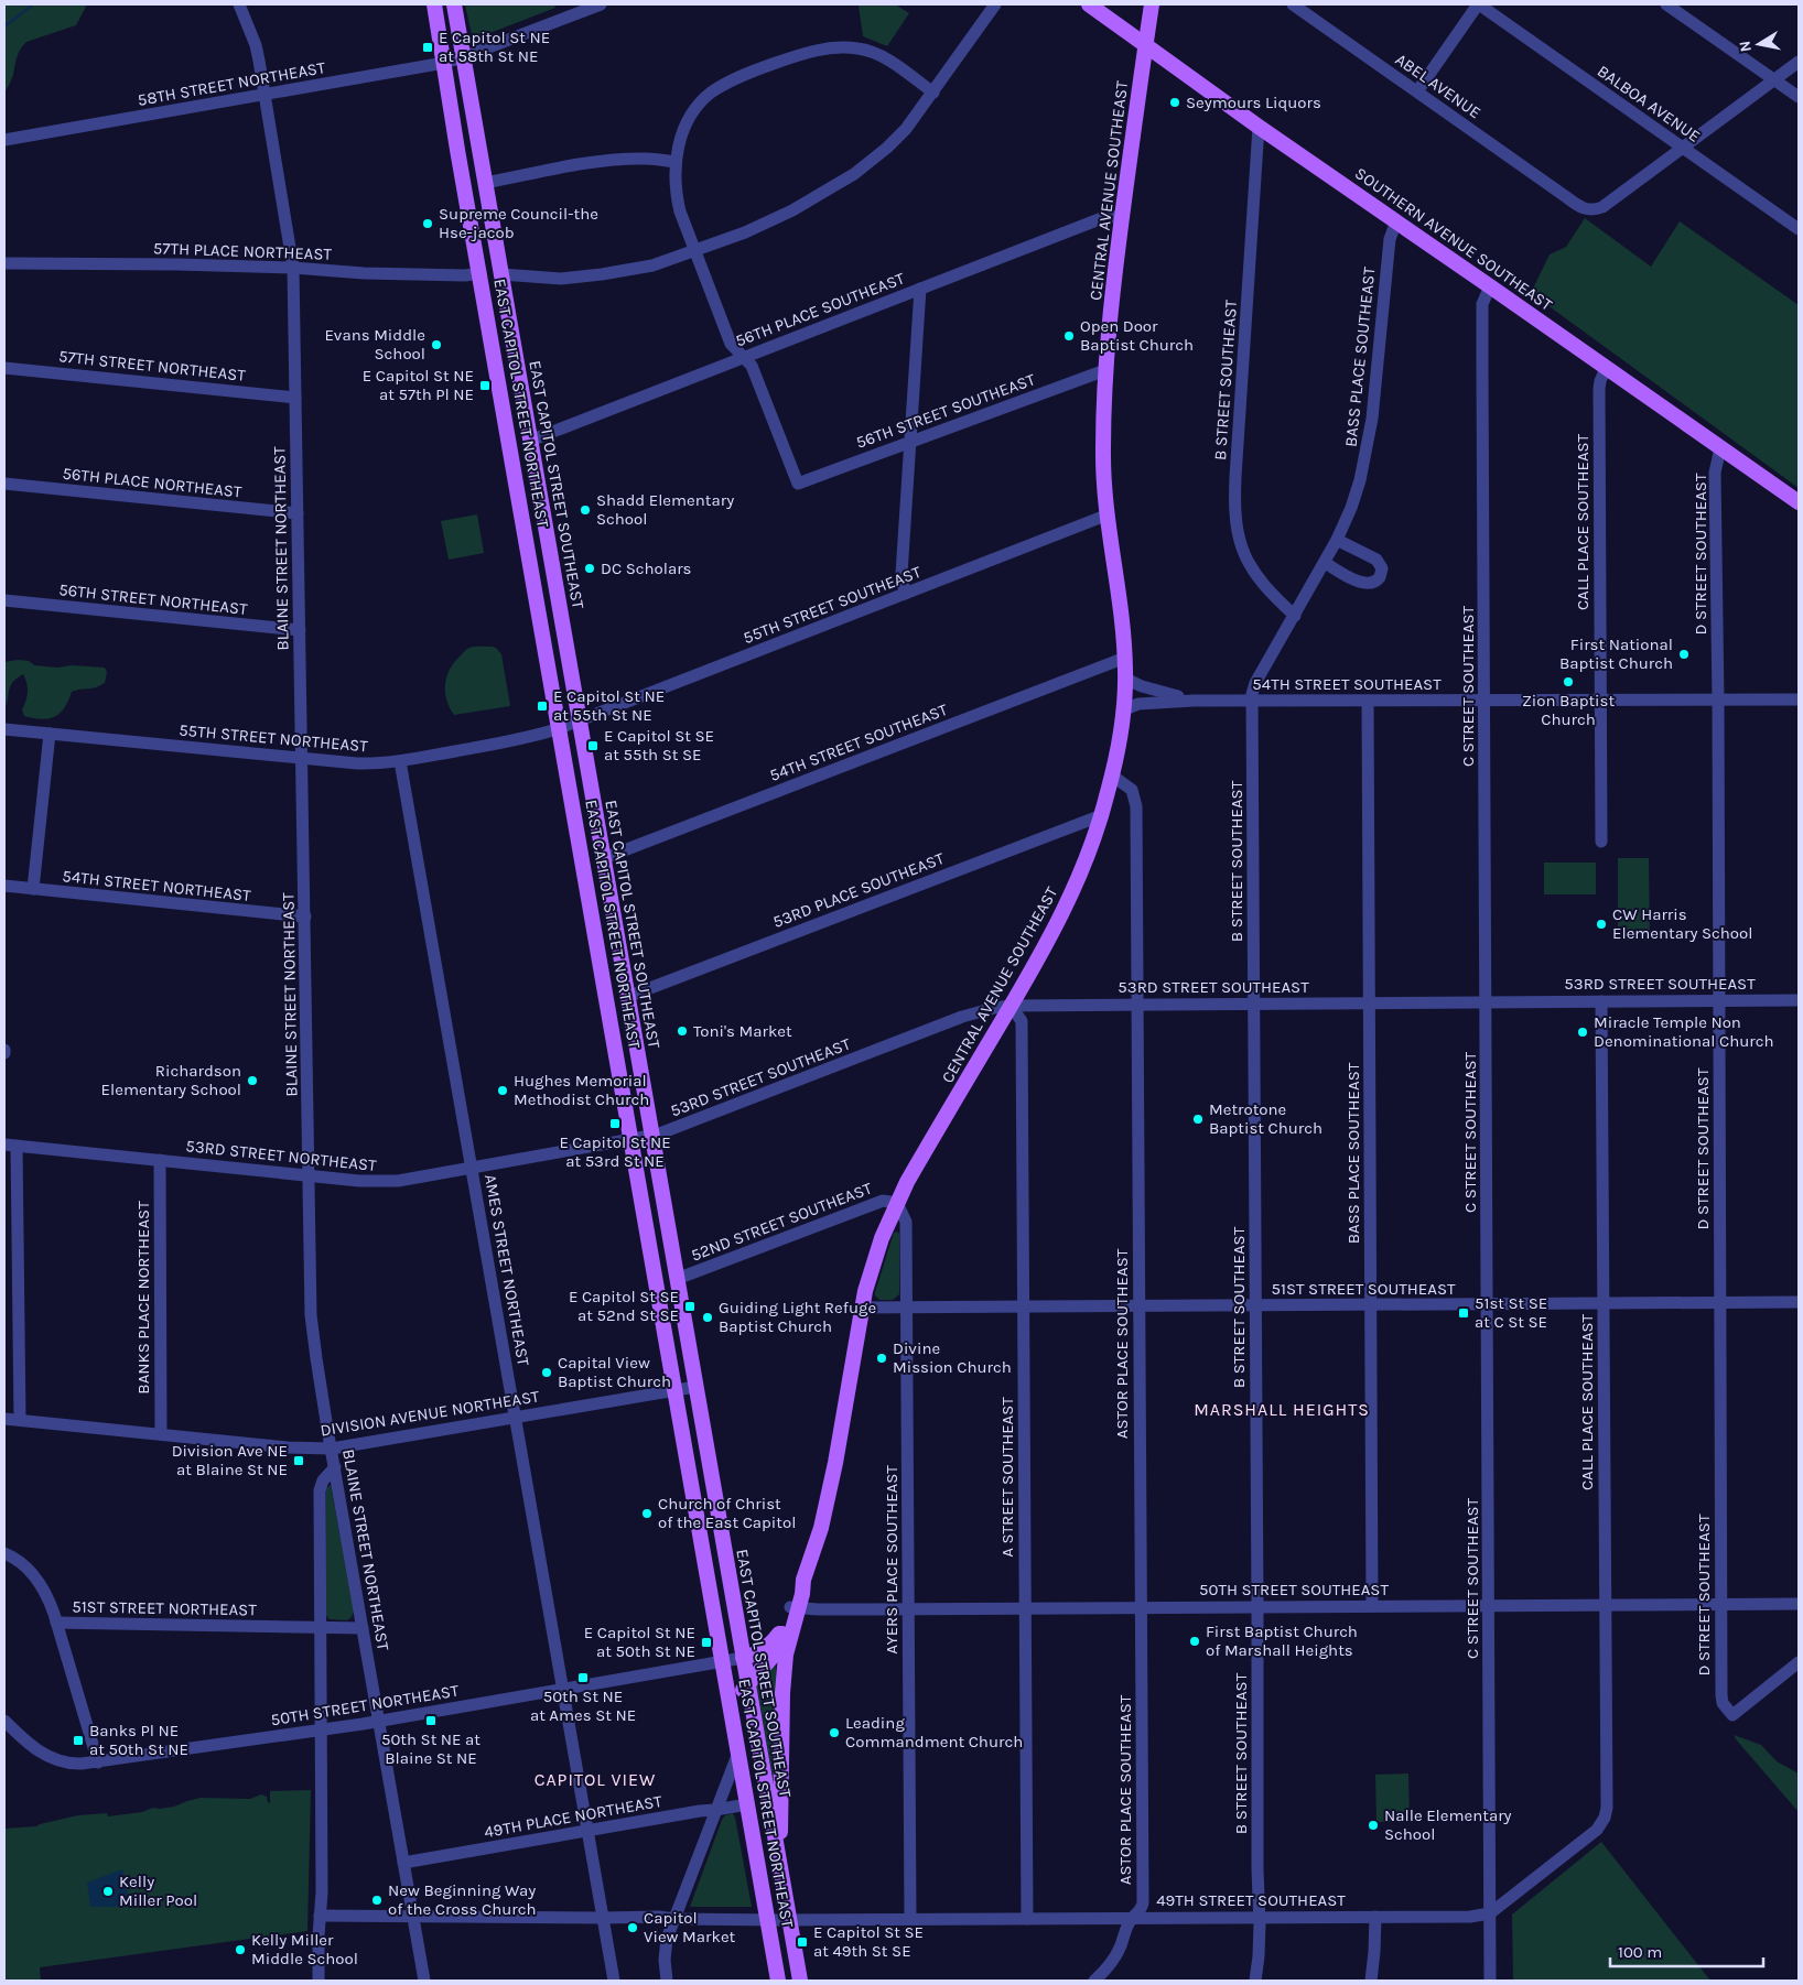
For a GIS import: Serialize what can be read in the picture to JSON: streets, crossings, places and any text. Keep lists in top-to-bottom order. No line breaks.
{"streets":{"main road":["CENTRAL AVENUE SOUTHEAST","SOUTHERN AVENUE SOUTHEAST","EAST CAPITOL STREET NORTHEAST","EAST CAPITOL STREET SOUTHEAST"],"street":["58TH STREET NORTHEAST","ABEL AVENUE","BALBOA AVENUE","57TH PLACE NORTHEAST","56TH PLACE SOUTHEAST","BASS PLACE SOUTHEAST","57TH STREET NORTHEAST","B STREET SOUTHEAST","56TH STREET SOUTHEAST","56TH PLACE NORTHEAST","CALL PLACE SOUTHEAST","BLAINE STREET NORTHEAST","D STREET SOUTHEAST","56TH STREET NORTHEAST","55TH STREET SOUTHEAST","54TH STREET SOUTHEAST","C STREET SOUTHEAST","55TH STREET NORTHEAST","54TH STREET NORTHEAST","53RD PLACE SOUTHEAST","53RD STREET SOUTHEAST","53RD STREET NORTHEAST","52ND STREET SOUTHEAST","AMES STREET NORTHEAST","51ST STREET SOUTHEAST","BANKS PLACE NORTHEAST","ASTOR PLACE SOUTHEAST","DIVISION AVENUE NORTHEAST","A STREET SOUTHEAST","AYERS PLACE SOUTHEAST","50TH STREET SOUTHEAST","51ST STREET NORTHEAST","50TH STREET NORTHEAST","49TH PLACE NORTHEAST","49TH STREET SOUTHEAST"]},"crossings":[["58TH STREET NORTHEAST","EAST CAPITOL STREET NORTHEAST"],["58TH STREET NORTHEAST","EAST CAPITOL STREET SOUTHEAST"],["58TH STREET NORTHEAST","BLAINE STREET NORTHEAST"],["ABEL AVENUE","BALBOA AVENUE"],["CENTRAL AVENUE SOUTHEAST","SOUTHERN AVENUE SOUTHEAST"],["CENTRAL AVENUE SOUTHEAST","56TH PLACE SOUTHEAST"],["CENTRAL AVENUE SOUTHEAST","56TH STREET SOUTHEAST"],["CENTRAL AVENUE SOUTHEAST","EAST CAPITOL STREET SOUTHEAST"],["CENTRAL AVENUE SOUTHEAST","55TH STREET SOUTHEAST"],["CENTRAL AVENUE SOUTHEAST","54TH STREET SOUTHEAST"],["CENTRAL AVENUE SOUTHEAST","53RD PLACE SOUTHEAST"],["CENTRAL AVENUE SOUTHEAST","53RD STREET SOUTHEAST"],["CENTRAL AVENUE SOUTHEAST","52ND STREET SOUTHEAST"],["CENTRAL AVENUE SOUTHEAST","51ST STREET SOUTHEAST"],["CENTRAL AVENUE SOUTHEAST","ASTOR PLACE SOUTHEAST"],["CENTRAL AVENUE SOUTHEAST","A STREET SOUTHEAST"],["CENTRAL AVENUE SOUTHEAST","AYERS PLACE SOUTHEAST"],["CENTRAL AVENUE SOUTHEAST","50TH STREET SOUTHEAST"],["SOUTHERN AVENUE SOUTHEAST","BASS PLACE SOUTHEAST"],["SOUTHERN AVENUE SOUTHEAST","B STREET SOUTHEAST"],["SOUTHERN AVENUE SOUTHEAST","CALL PLACE SOUTHEAST"],["SOUTHERN AVENUE SOUTHEAST","D STREET SOUTHEAST"],["SOUTHERN AVENUE SOUTHEAST","C STREET SOUTHEAST"],["57TH PLACE NORTHEAST","EAST CAPITOL STREET NORTHEAST"],["57TH PLACE NORTHEAST","BLAINE STREET NORTHEAST"],["56TH PLACE SOUTHEAST","56TH STREET SOUTHEAST"],["56TH PLACE SOUTHEAST","EAST CAPITOL STREET SOUTHEAST"],["BASS PLACE SOUTHEAST","B STREET SOUTHEAST"],["BASS PLACE SOUTHEAST","54TH STREET SOUTHEAST"],["BASS PLACE SOUTHEAST","53RD STREET SOUTHEAST"],["BASS PLACE SOUTHEAST","51ST STREET SOUTHEAST"],["BASS PLACE SOUTHEAST","50TH STREET SOUTHEAST"],["57TH STREET NORTHEAST","BLAINE STREET NORTHEAST"],["B STREET SOUTHEAST","54TH STREET SOUTHEAST"],["B STREET SOUTHEAST","53RD STREET SOUTHEAST"],["B STREET SOUTHEAST","51ST STREET SOUTHEAST"],["B STREET SOUTHEAST","50TH STREET SOUTHEAST"],["B STREET SOUTHEAST","49TH STREET SOUTHEAST"],["EAST CAPITOL STREET NORTHEAST","EAST CAPITOL STREET SOUTHEAST"],["EAST CAPITOL STREET NORTHEAST","55TH STREET SOUTHEAST"],["EAST CAPITOL STREET NORTHEAST","55TH STREET NORTHEAST"],["EAST CAPITOL STREET NORTHEAST","53RD STREET NORTHEAST"],["EAST CAPITOL STREET NORTHEAST","DIVISION AVENUE NORTHEAST"],["EAST CAPITOL STREET NORTHEAST","50TH STREET NORTHEAST"],["EAST CAPITOL STREET NORTHEAST","49TH PLACE NORTHEAST"],["EAST CAPITOL STREET NORTHEAST","49TH STREET SOUTHEAST"],["56TH PLACE NORTHEAST","BLAINE STREET NORTHEAST"],["EAST CAPITOL STREET SOUTHEAST","55TH STREET SOUTHEAST"],["EAST CAPITOL STREET SOUTHEAST","54TH STREET SOUTHEAST"],["EAST CAPITOL STREET SOUTHEAST","55TH STREET NORTHEAST"],["EAST CAPITOL STREET SOUTHEAST","53RD PLACE SOUTHEAST"],["EAST CAPITOL STREET SOUTHEAST","53RD STREET SOUTHEAST"],["EAST CAPITOL STREET SOUTHEAST","53RD STREET NORTHEAST"],["EAST CAPITOL STREET SOUTHEAST","52ND STREET SOUTHEAST"],["EAST CAPITOL STREET SOUTHEAST","DIVISION AVENUE NORTHEAST"],["EAST CAPITOL STREET SOUTHEAST","50TH STREET NORTHEAST"],["EAST CAPITOL STREET SOUTHEAST","49TH STREET SOUTHEAST"],["CALL PLACE SOUTHEAST","54TH STREET SOUTHEAST"],["CALL PLACE SOUTHEAST","C STREET SOUTHEAST"],["CALL PLACE SOUTHEAST","53RD STREET SOUTHEAST"],["CALL PLACE SOUTHEAST","51ST STREET SOUTHEAST"],["CALL PLACE SOUTHEAST","50TH STREET SOUTHEAST"],["CALL PLACE SOUTHEAST","49TH STREET SOUTHEAST"],["BLAINE STREET NORTHEAST","56TH STREET NORTHEAST"],["BLAINE STREET NORTHEAST","55TH STREET NORTHEAST"],["BLAINE STREET NORTHEAST","54TH STREET NORTHEAST"],["BLAINE STREET NORTHEAST","53RD STREET NORTHEAST"],["BLAINE STREET NORTHEAST","DIVISION AVENUE NORTHEAST"],["BLAINE STREET NORTHEAST","51ST STREET NORTHEAST"],["BLAINE STREET NORTHEAST","50TH STREET NORTHEAST"],["BLAINE STREET NORTHEAST","49TH PLACE NORTHEAST"],["BLAINE STREET NORTHEAST","49TH STREET SOUTHEAST"],["D STREET SOUTHEAST","54TH STREET SOUTHEAST"],["D STREET SOUTHEAST","53RD STREET SOUTHEAST"],["D STREET SOUTHEAST","51ST STREET SOUTHEAST"],["D STREET SOUTHEAST","50TH STREET SOUTHEAST"],["55TH STREET SOUTHEAST","55TH STREET NORTHEAST"],["54TH STREET SOUTHEAST","C STREET SOUTHEAST"],["C STREET SOUTHEAST","53RD STREET SOUTHEAST"],["C STREET SOUTHEAST","51ST STREET SOUTHEAST"],["C STREET SOUTHEAST","50TH STREET SOUTHEAST"],["C STREET SOUTHEAST","49TH STREET SOUTHEAST"],["55TH STREET NORTHEAST","AMES STREET NORTHEAST"],["53RD STREET SOUTHEAST","53RD STREET NORTHEAST"],["53RD STREET SOUTHEAST","ASTOR PLACE SOUTHEAST"],["53RD STREET SOUTHEAST","A STREET SOUTHEAST"],["53RD STREET NORTHEAST","AMES STREET NORTHEAST"],["53RD STREET NORTHEAST","BANKS PLACE NORTHEAST"],["52ND STREET SOUTHEAST","AYERS PLACE SOUTHEAST"],["AMES STREET NORTHEAST","DIVISION AVENUE NORTHEAST"],["AMES STREET NORTHEAST","50TH STREET NORTHEAST"],["AMES STREET NORTHEAST","49TH PLACE NORTHEAST"],["AMES STREET NORTHEAST","49TH STREET SOUTHEAST"],["51ST STREET SOUTHEAST","ASTOR PLACE SOUTHEAST"],["51ST STREET SOUTHEAST","A STREET SOUTHEAST"],["51ST STREET SOUTHEAST","AYERS PLACE SOUTHEAST"],["BANKS PLACE NORTHEAST","DIVISION AVENUE NORTHEAST"],["ASTOR PLACE SOUTHEAST","50TH STREET SOUTHEAST"],["ASTOR PLACE SOUTHEAST","49TH STREET SOUTHEAST"],["A STREET SOUTHEAST","50TH STREET SOUTHEAST"],["A STREET SOUTHEAST","49TH STREET SOUTHEAST"],["AYERS PLACE SOUTHEAST","50TH STREET SOUTHEAST"],["AYERS PLACE SOUTHEAST","49TH STREET SOUTHEAST"]],"districts":["MARSHALL HEIGHTS","CAPITOL VIEW"],"places":{"transit":["E Capitol St NE at 58th St NE","E Capitol St NE at 57th Pl NE","E Capitol St NE at 55th St NE","E Capitol St SE at 55th St SE","E Capitol St NE at 53rd St NE","E Capitol St SE at 52nd St SE","51st St SE at C St SE","Division Ave NE at Blaine St NE","E Capitol St NE at 50th St NE","50th St NE at Ames St NE","50th St NE at Blaine St NE","Banks Pl NE at 50th St NE","E Capitol St SE at 49th St SE"],"other":["Seymours Liquors","Supreme Council-the Hse-jacob","Open Door Baptist Church","Evans Middle School","Shadd Elementary School","DC Scholars","First National Baptist Church","Zion Baptist Church","CW Harris Elementary School","Toni's Market","Miracle Temple Non Denominational Church","Richardson Elementary School","Hughes Memorial Methodist Church","Metrotone Baptist Church","Guiding Light Refuge Baptist Church","Divine Mission Church","Capital View Baptist Church","Church of Christ of the East Capitol","First Baptist Church of Marshall Heights","Leading Commandment Church","Nalle Elementary School","Kelly Miller Pool","New Beginning Way of the Cross Church","Capitol View Market","Kelly Miller Middle School"]},"scale_bar":"100 m","north":"left"}
